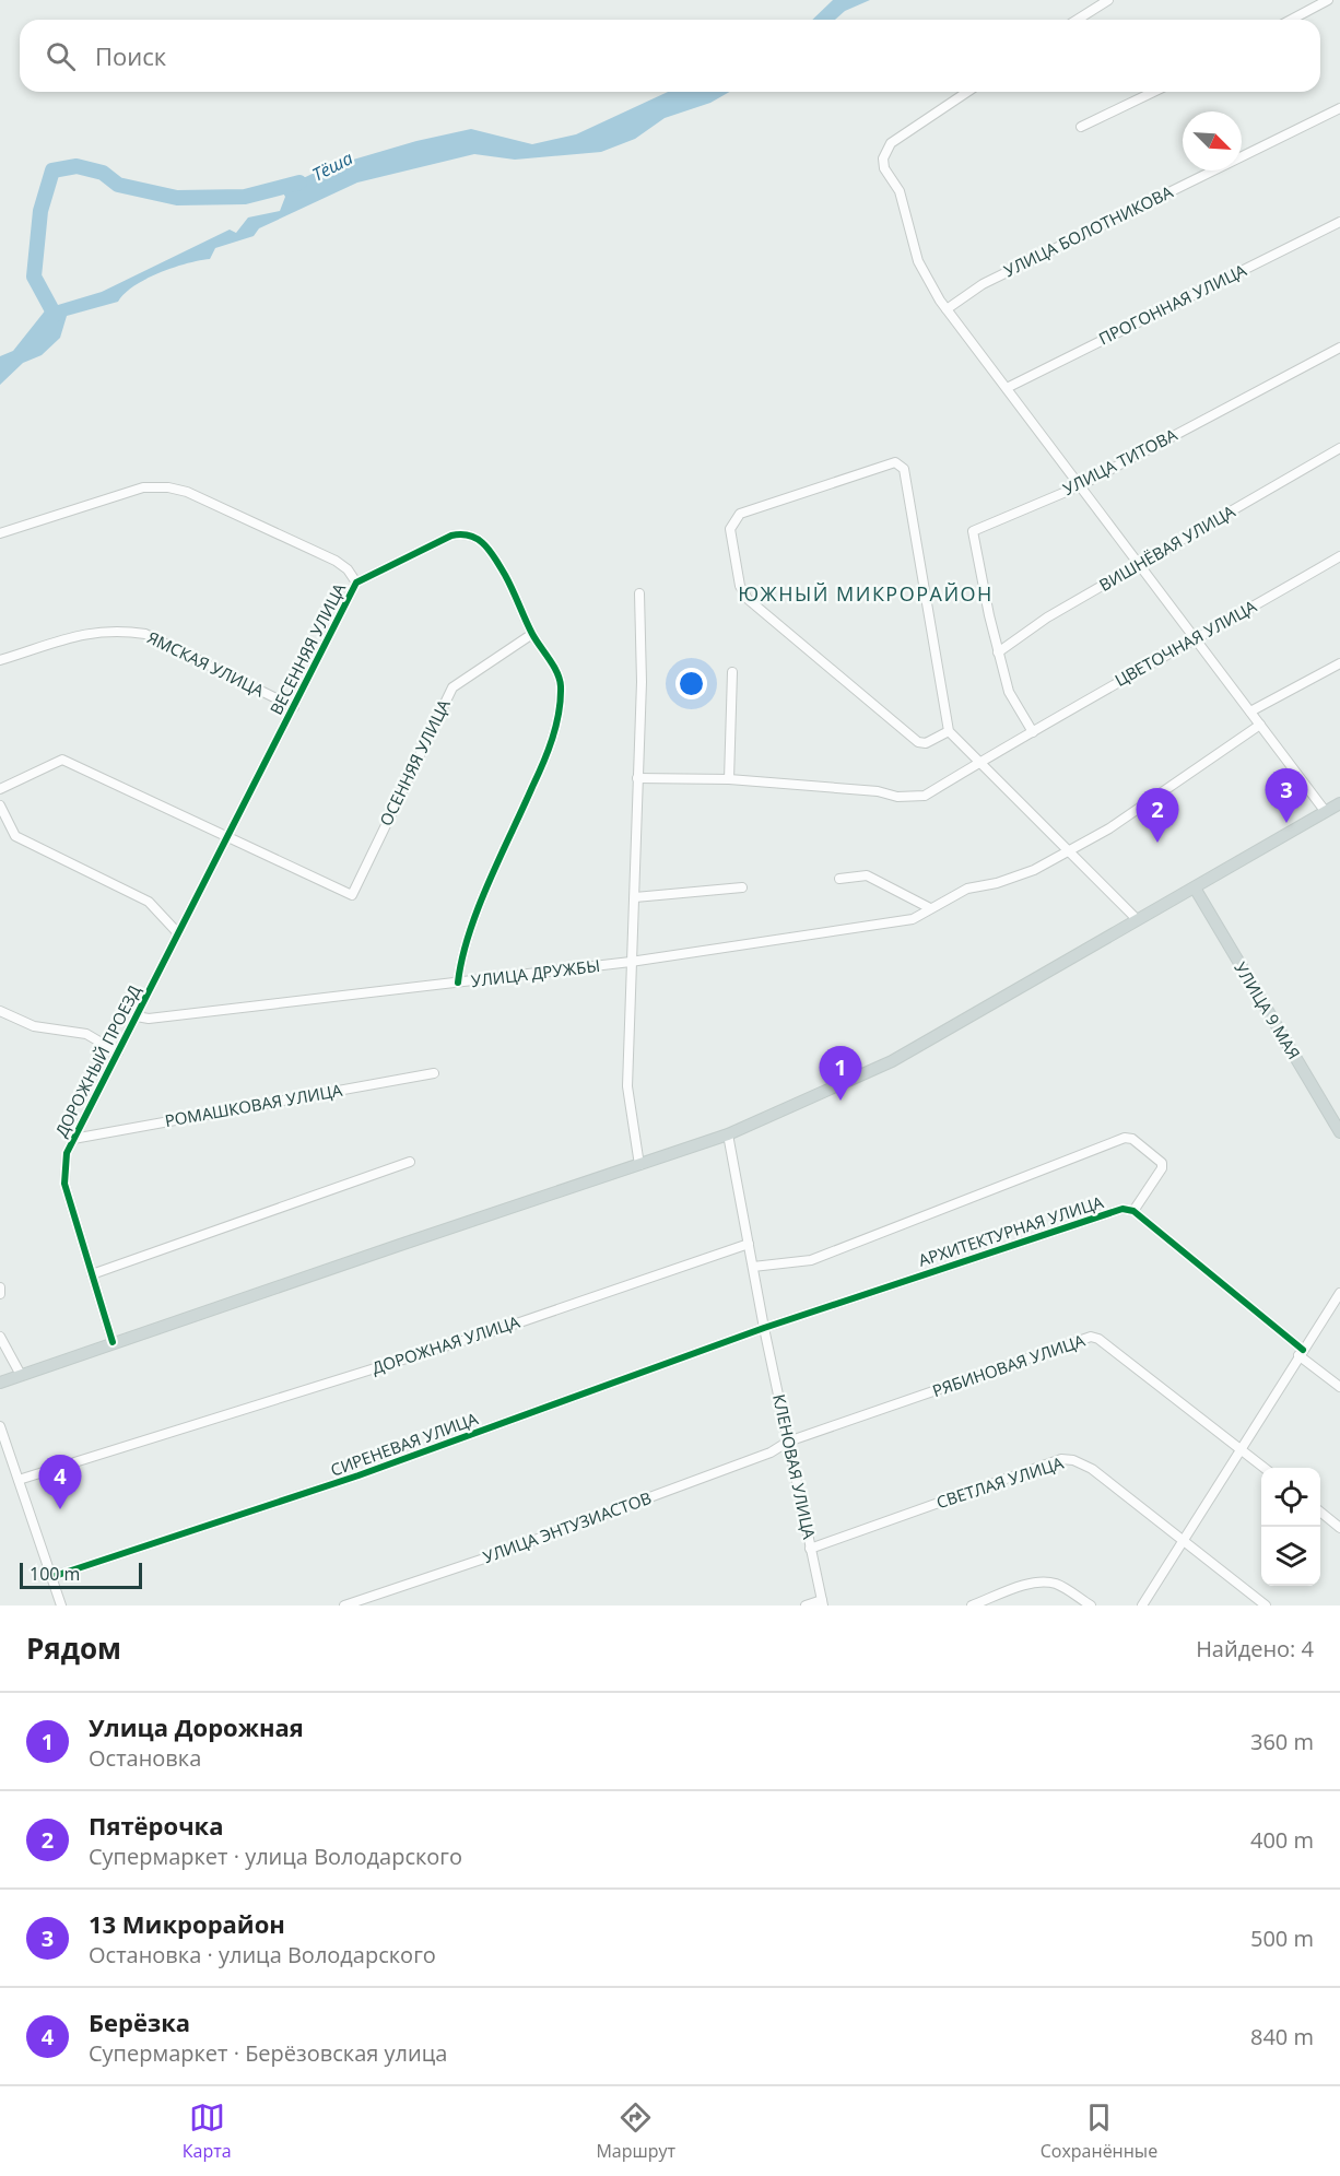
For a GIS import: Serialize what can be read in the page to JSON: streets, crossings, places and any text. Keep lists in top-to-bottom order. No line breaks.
{"streets":{"main road":["УЛИЦА 9 МАЯ"],"street":["УЛИЦА БОЛОТНИКОВА","ПРОГОННАЯ УЛИЦА","УЛИЦА ТИТОВА","ВИШНЁВАЯ УЛИЦА","ЦВЕТОЧНАЯ УЛИЦА","ВЕСЕННЯЯ УЛИЦА","ЯМСКАЯ УЛИЦА","ОСЕННЯЯ УЛИЦА","УЛИЦА ДРУЖБЫ","ДОРОЖНЫЙ ПРОЕЗД","РОМАШКОВАЯ УЛИЦА","АРХИТЕКТУРНАЯ УЛИЦА","ДОРОЖНАЯ УЛИЦА","РЯБИНОВАЯ УЛИЦА","СИРЕНЕВАЯ УЛИЦА","КЛЕНОВАЯ УЛИЦА","СВЕТЛАЯ УЛИЦА","УЛИЦА ЭНТУЗИАСТОВ"]},"crossings":[["УЛИЦА ТИТОВА","ВИШНЁВАЯ УЛИЦА"],["ВЕСЕННЯЯ УЛИЦА","ЯМСКАЯ УЛИЦА"],["ВЕСЕННЯЯ УЛИЦА","ОСЕННЯЯ УЛИЦА"],["ВЕСЕННЯЯ УЛИЦА","ДОРОЖНЫЙ ПРОЕЗД"],["ОСЕННЯЯ УЛИЦА","ДОРОЖНЫЙ ПРОЕЗД"],["УЛИЦА ДРУЖБЫ","ДОРОЖНЫЙ ПРОЕЗД"],["ДОРОЖНЫЙ ПРОЕЗД","РОМАШКОВАЯ УЛИЦА"],["АРХИТЕКТУРНАЯ УЛИЦА","СИРЕНЕВАЯ УЛИЦА"],["АРХИТЕКТУРНАЯ УЛИЦА","КЛЕНОВАЯ УЛИЦА"],["ДОРОЖНАЯ УЛИЦА","КЛЕНОВАЯ УЛИЦА"],["РЯБИНОВАЯ УЛИЦА","КЛЕНОВАЯ УЛИЦА"],["РЯБИНОВАЯ УЛИЦА","УЛИЦА ЭНТУЗИАСТОВ"],["СИРЕНЕВАЯ УЛИЦА","КЛЕНОВАЯ УЛИЦА"],["КЛЕНОВАЯ УЛИЦА","СВЕТЛАЯ УЛИЦА"],["КЛЕНОВАЯ УЛИЦА","УЛИЦА ЭНТУЗИАСТОВ"]],"districts":["ЮЖНЫЙ МИКРОРАЙОН"],"water":["Тёша"],"scale_bar":"100 m","north":"bottom right","page":{"search":"Поиск","pins":["3","2","1","4"],"scale":"100 m","heading":["Рядом","Найдено: 4"],"list":[{"mark":"1","name":"Улица Дорожная","note":"Остановка","value":"360 m"},{"mark":"2","name":"Пятёрочка","note":"Супермаркет · улица Володарского","value":"400 m"},{"mark":"3","name":"13 Микрорайон","note":"Остановка · улица Володарского","value":"500 m"},{"mark":"4","name":"Берёзка","note":"Супермаркет · Берёзовская улица","value":"840 m"}],"nav":["Карта","Маршрут","Сохранённые"]}}
